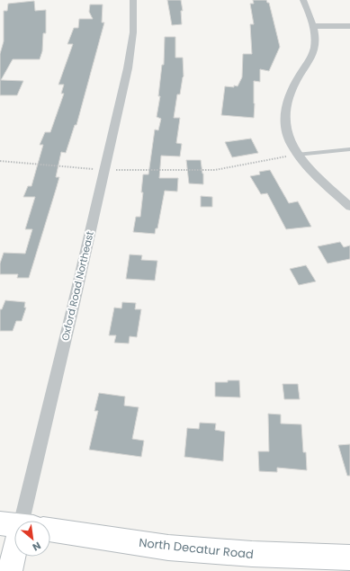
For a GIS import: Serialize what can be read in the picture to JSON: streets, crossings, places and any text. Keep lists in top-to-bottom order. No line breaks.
{"streets":{"main road":["Oxford Road Northeast","North Decatur Road"]},"north":"bottom right"}
